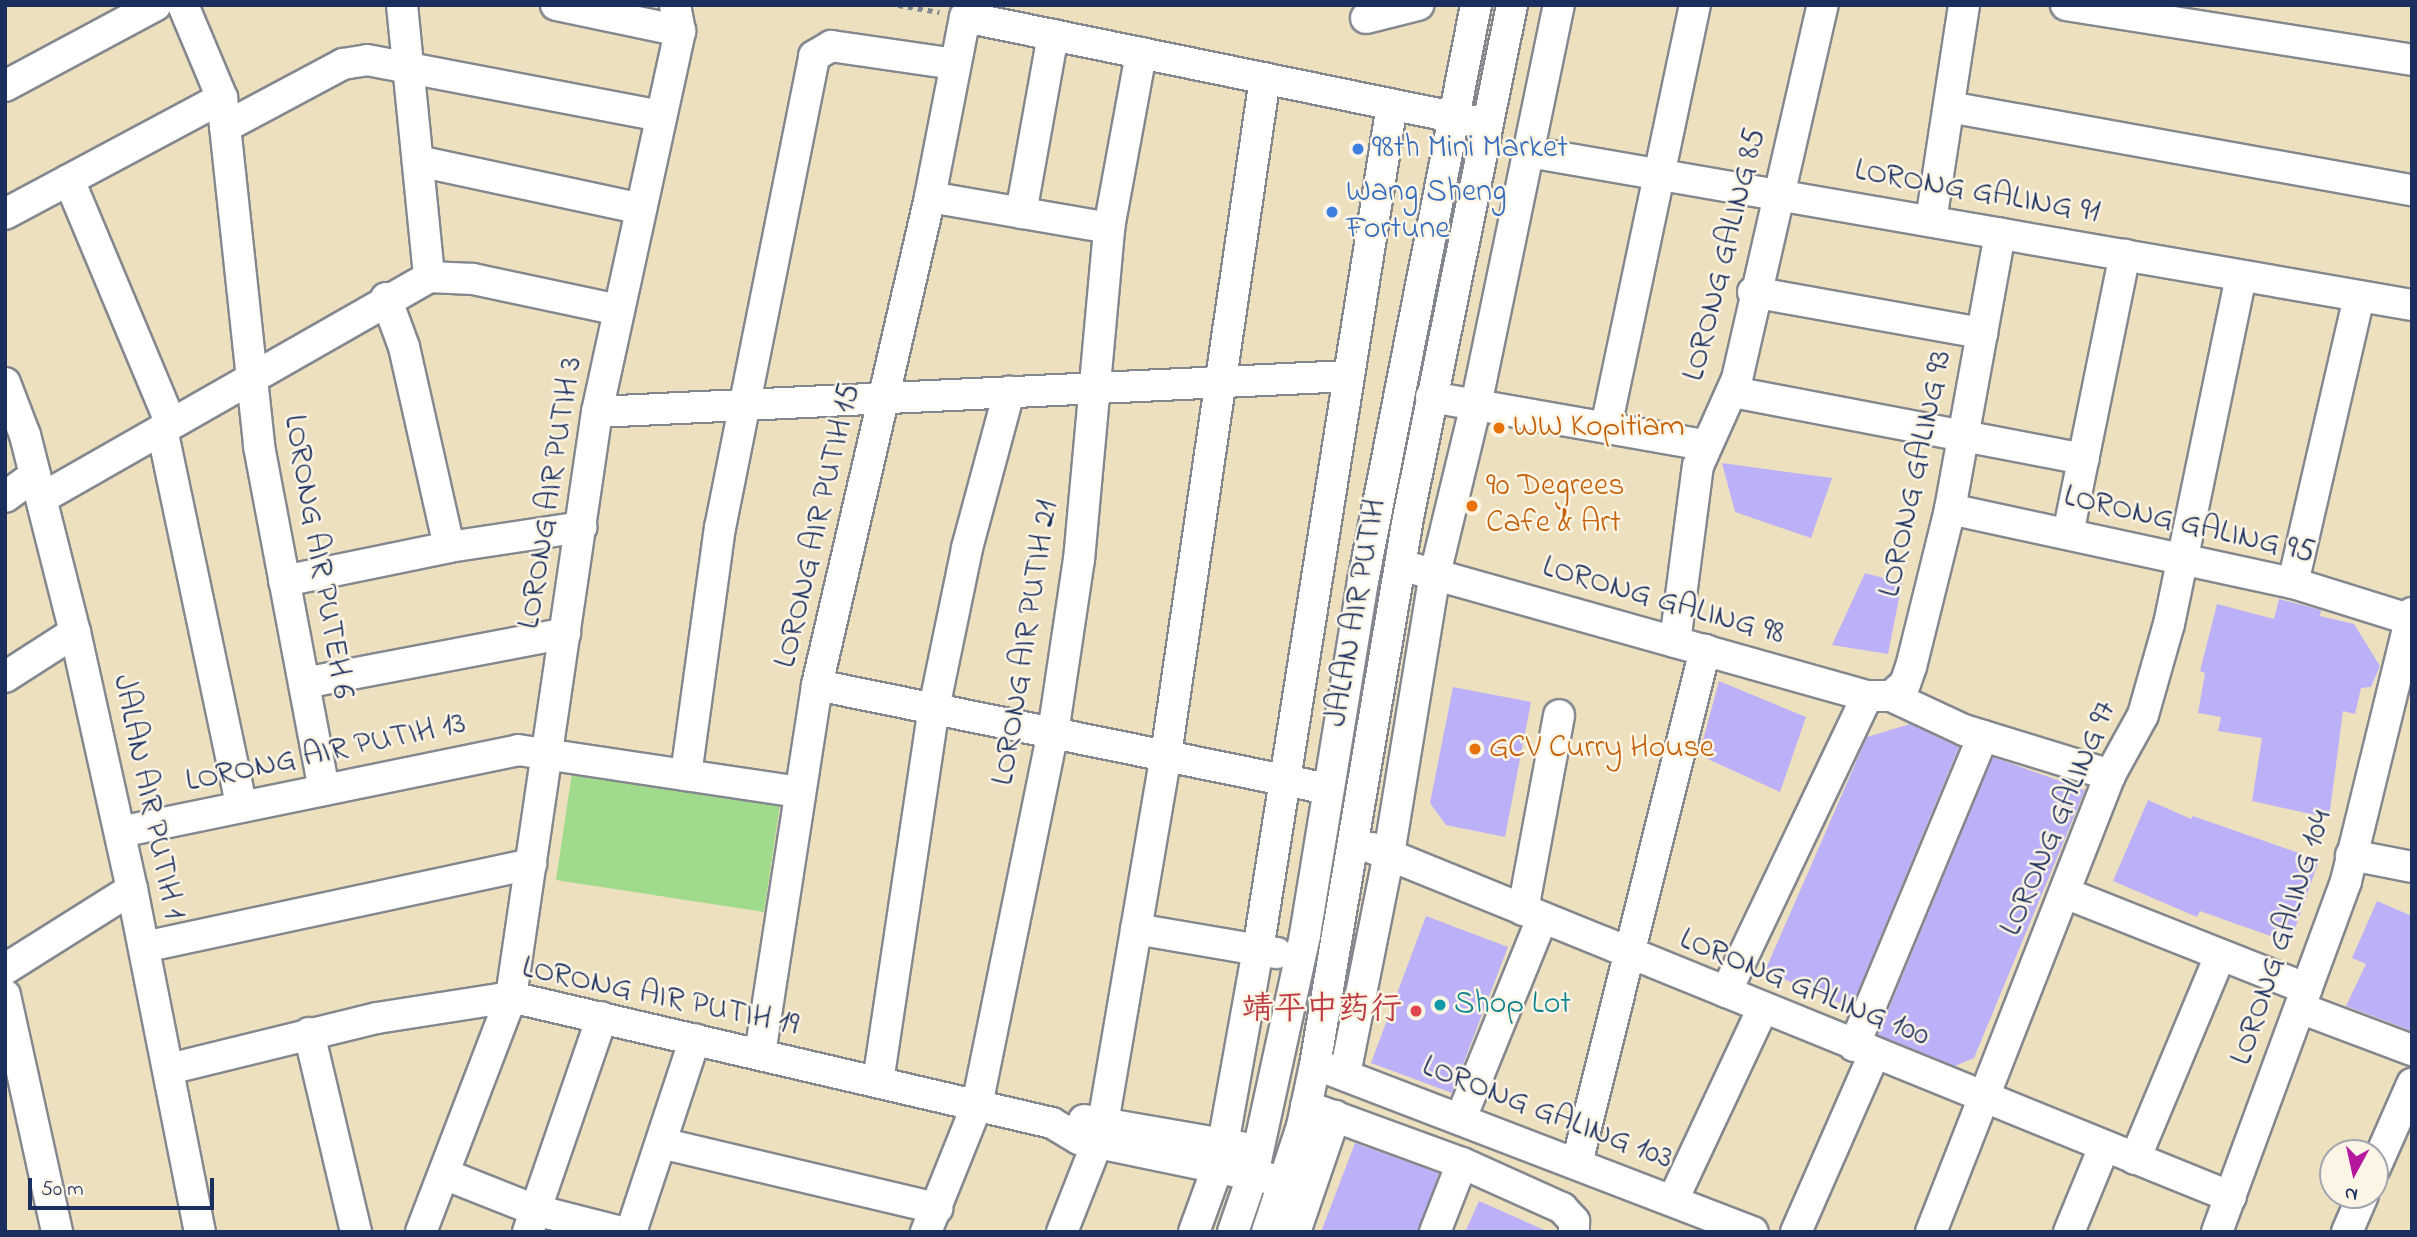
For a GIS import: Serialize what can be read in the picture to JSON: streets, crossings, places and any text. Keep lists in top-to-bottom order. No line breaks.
{"streets":{"street":["LORONG GALING 91","LORONG GALING 85","LORONG GALING 93","LORONG AIR PUTIH 3","LORONG AIR PUTIH 15","LORONG GALING 95","LORONG AIR PUTEH 6","LORONG GALING 98","JALAN AIR PUTIH","LORONG AIR PUTIH 21","LORONG AIR PUTIH 13","JALAN AIR PUTIH 1","LORONG GALING 97","LORONG GALING 104","LORONG GALING 100","LORONG AIR PUTIH 19","LORONG GALING 103"]},"crossings":[["LORONG GALING 91","LORONG GALING 85"],["LORONG GALING 91","LORONG GALING 93"],["LORONG GALING 91","LORONG GALING 97"],["LORONG GALING 85","LORONG GALING 98"],["LORONG GALING 93","LORONG GALING 95"],["LORONG GALING 93","LORONG GALING 98"],["LORONG GALING 93","LORONG GALING 100"],["LORONG AIR PUTIH 3","LORONG AIR PUTIH 13"],["LORONG AIR PUTIH 3","LORONG AIR PUTIH 19"],["LORONG AIR PUTIH 15","LORONG AIR PUTIH 13"],["LORONG AIR PUTIH 15","LORONG AIR PUTIH 19"],["LORONG GALING 95","LORONG GALING 97"],["LORONG GALING 95","LORONG GALING 104"],["LORONG AIR PUTEH 6","LORONG AIR PUTIH 13"],["LORONG GALING 98","JALAN AIR PUTIH"],["LORONG GALING 98","LORONG GALING 97"],["JALAN AIR PUTIH","LORONG GALING 100"],["JALAN AIR PUTIH","LORONG AIR PUTIH 19"],["JALAN AIR PUTIH","LORONG GALING 103"],["LORONG AIR PUTIH 21","LORONG AIR PUTIH 19"],["LORONG AIR PUTIH 13","JALAN AIR PUTIH 1"],["JALAN AIR PUTIH 1","LORONG AIR PUTIH 19"],["LORONG GALING 97","LORONG GALING 100"],["LORONG GALING 104","LORONG GALING 100"]],"places":["98th Mini Market","Wang Sheng Fortune","WW Kopitiam","90 Degrees Cafe & Art","GCV Curry House","Shop Lot","靖平中药行"],"scale_bar":"50 m","north":"bottom"}
